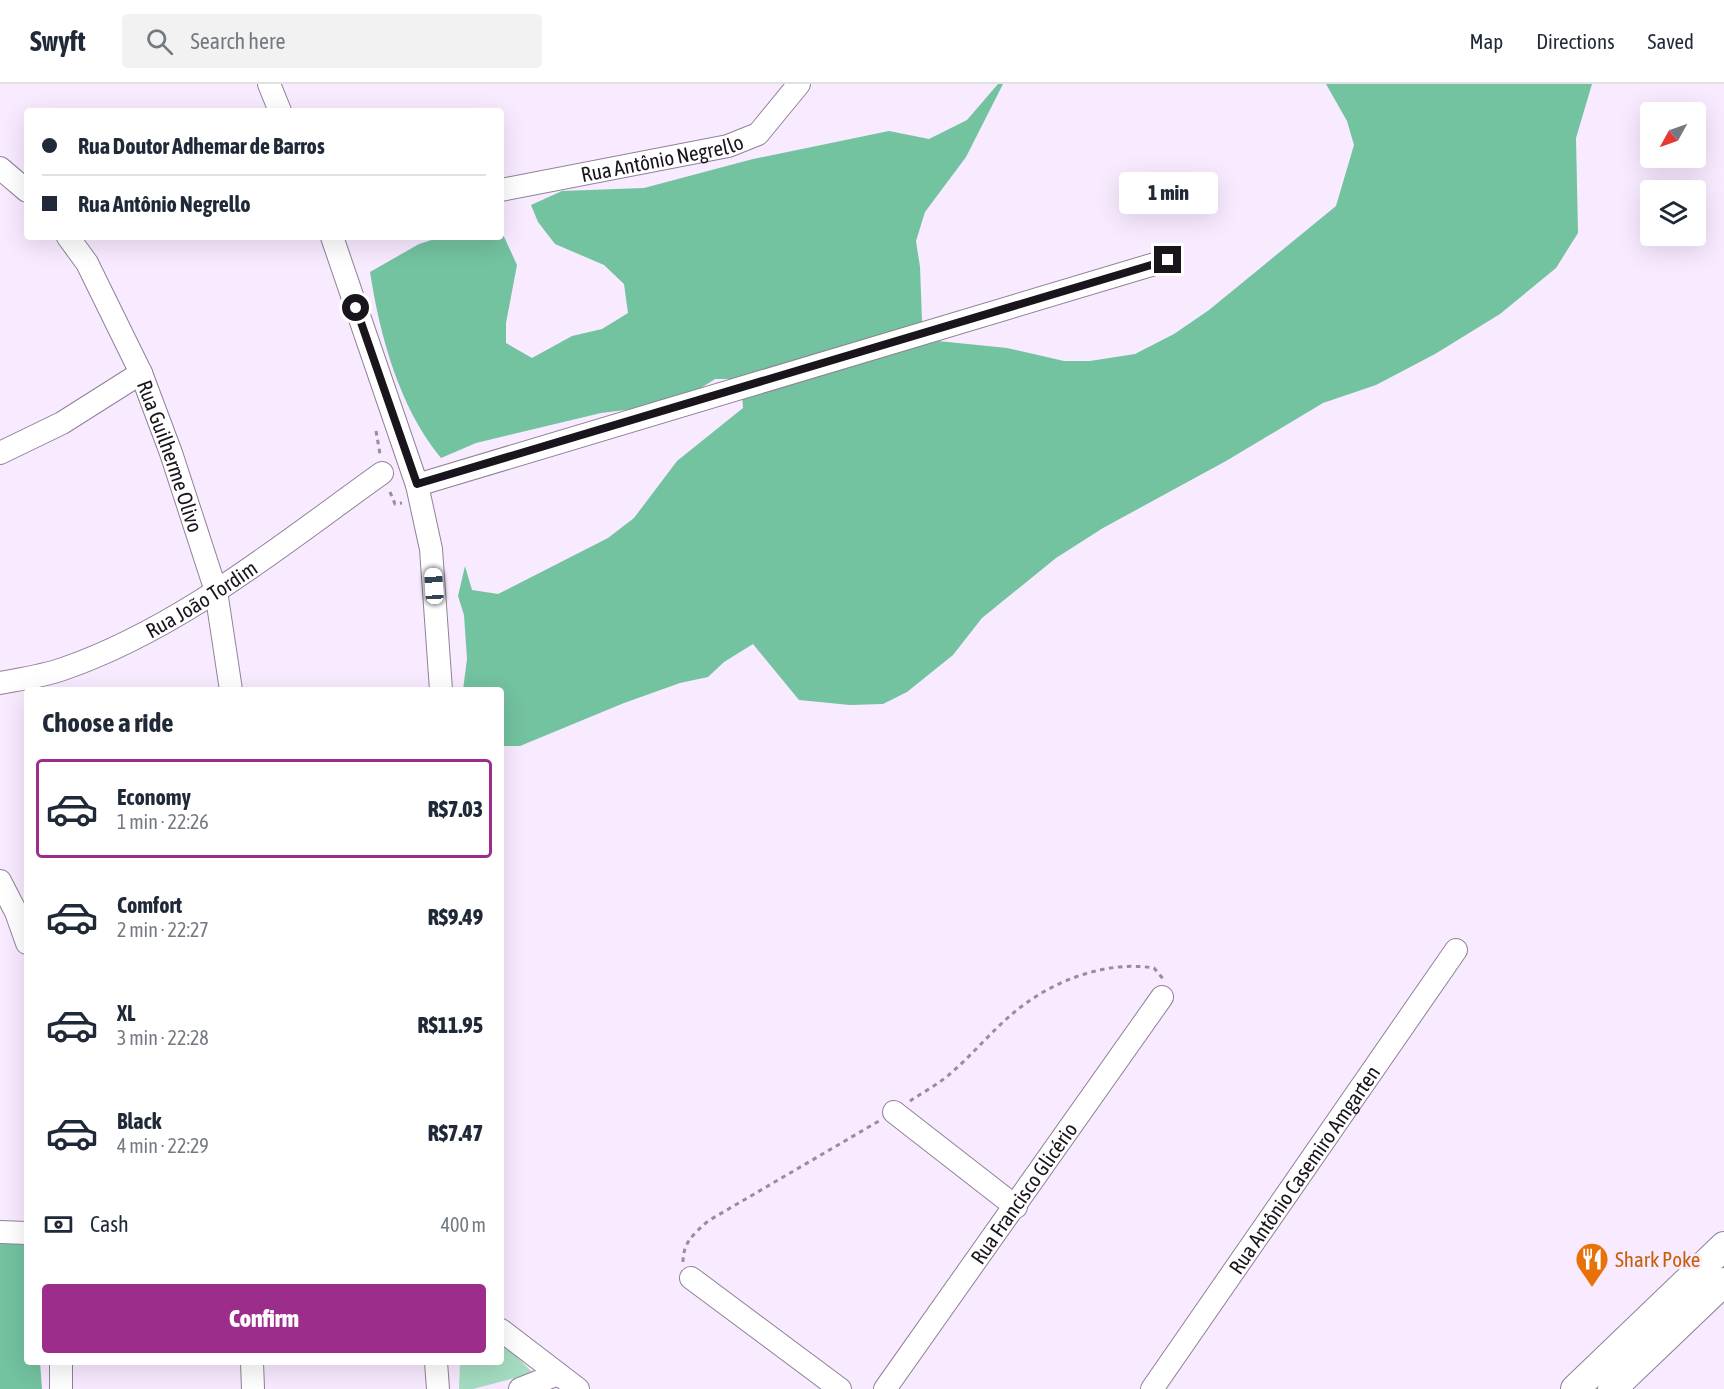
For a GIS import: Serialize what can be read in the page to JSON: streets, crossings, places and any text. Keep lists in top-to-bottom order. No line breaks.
{"streets":{"street":["Rua Antônio Negrello","Rua Guilherme Olivo","Rua João Tordim","Rua Antônio Casemiro Amgarten","Rua Francisco Glicério"]},"crossings":[["Rua Guilherme Olivo","Rua João Tordim"]],"places":{"restaurant":["Shark Poke"]},"north":"bottom left","page":{"header":"Swyft","search":"Search here","nav":["Map","Directions","Saved"],"banner":["Rua Doutor Adhemar de Barros","Rua Antônio Negrello"],"bubble":"1 min","heading":"Choose a ride","list":[{"name":"Economy","note":"1 min · 22:26","value":"R$7.03"},{"name":"Comfort","note":"2 min · 22:27","value":"R$9.49"},{"name":"XL","note":"3 min · 22:28","value":"R$11.95"},{"name":"Black","note":"4 min · 22:29","value":"R$7.47"}],"pay":["Cash","400 m"],"buttons":"Confirm"}}
